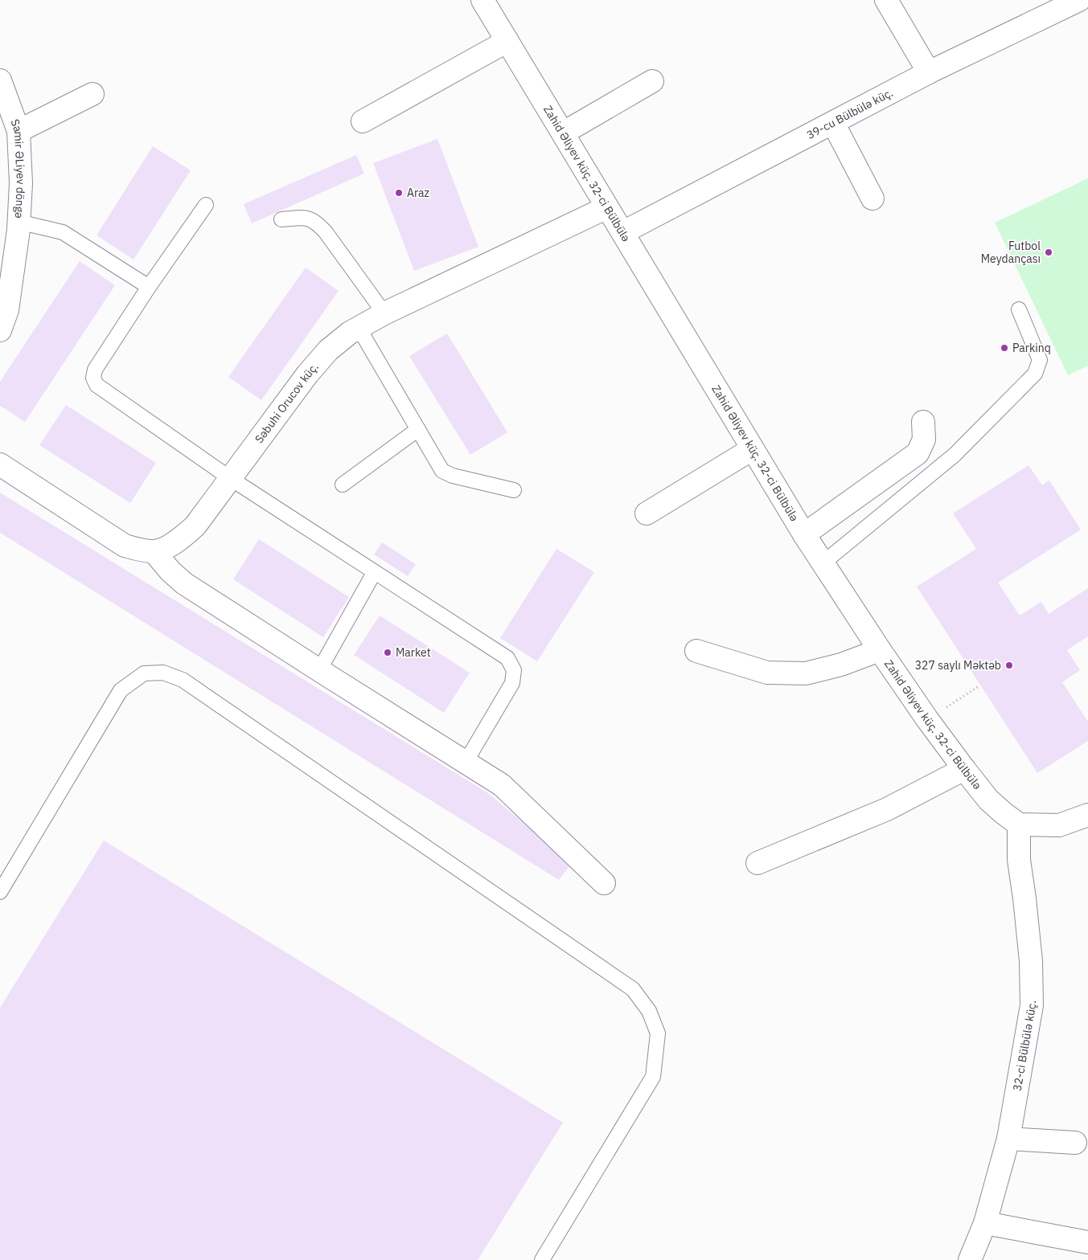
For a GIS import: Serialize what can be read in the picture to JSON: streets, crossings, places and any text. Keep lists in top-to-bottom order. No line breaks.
{"streets":{"street":["39-cu Bülbülə küç.","Samir ƏLiyev döngə","Zahid Əliyev küç. 32-ci Bülbülə","Səbuhi Orucov küç.","32-ci Bülbülə küç."]},"crossings":[["39-cu Bülbülə küç.","Zahid Əliyev küç. 32-ci Bülbülə"],["Zahid Əliyev küç. 32-ci Bülbülə","Səbuhi Orucov küç."],["Zahid Əliyev küç. 32-ci Bülbülə","32-ci Bülbülə küç."]],"places":["Araz","Futbol Meydançası","Parkinq","Market","327 saylı Məktəb"]}
